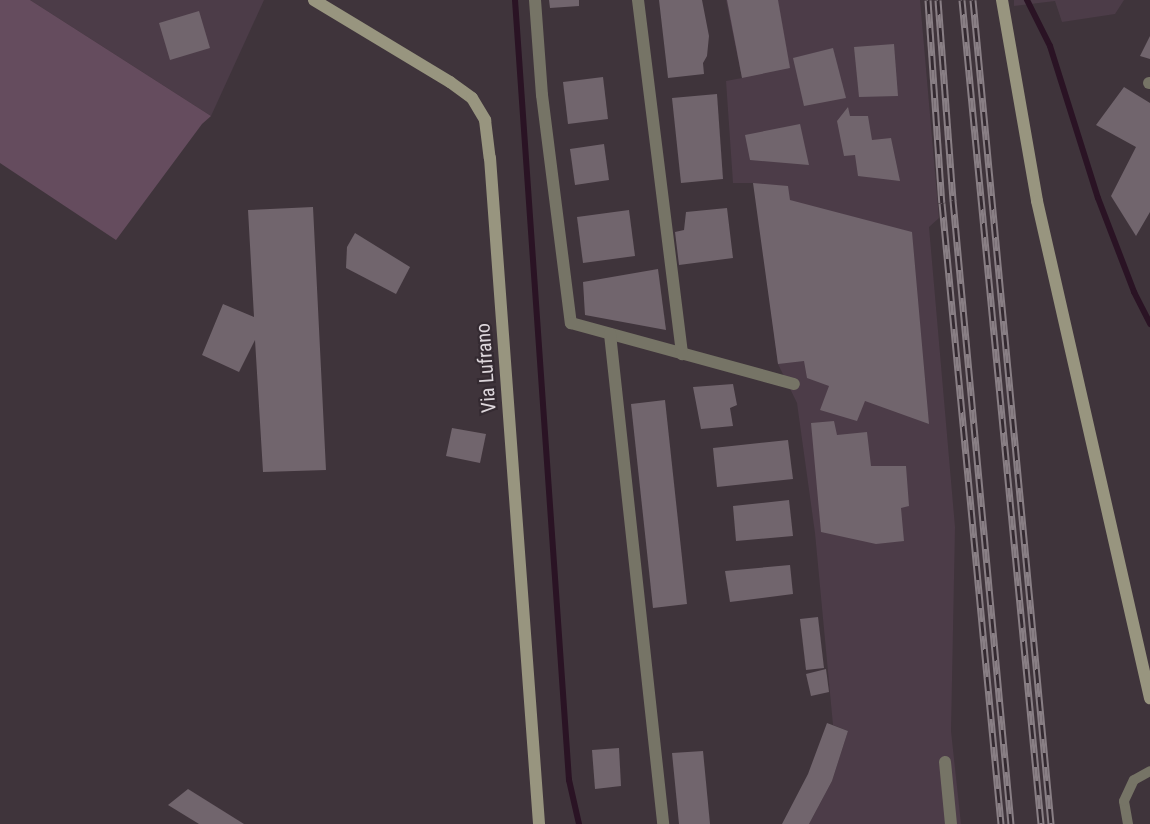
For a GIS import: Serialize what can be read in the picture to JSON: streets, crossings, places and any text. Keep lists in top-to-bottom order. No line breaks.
{"streets":{"street":["Via Lufrano"]}}
